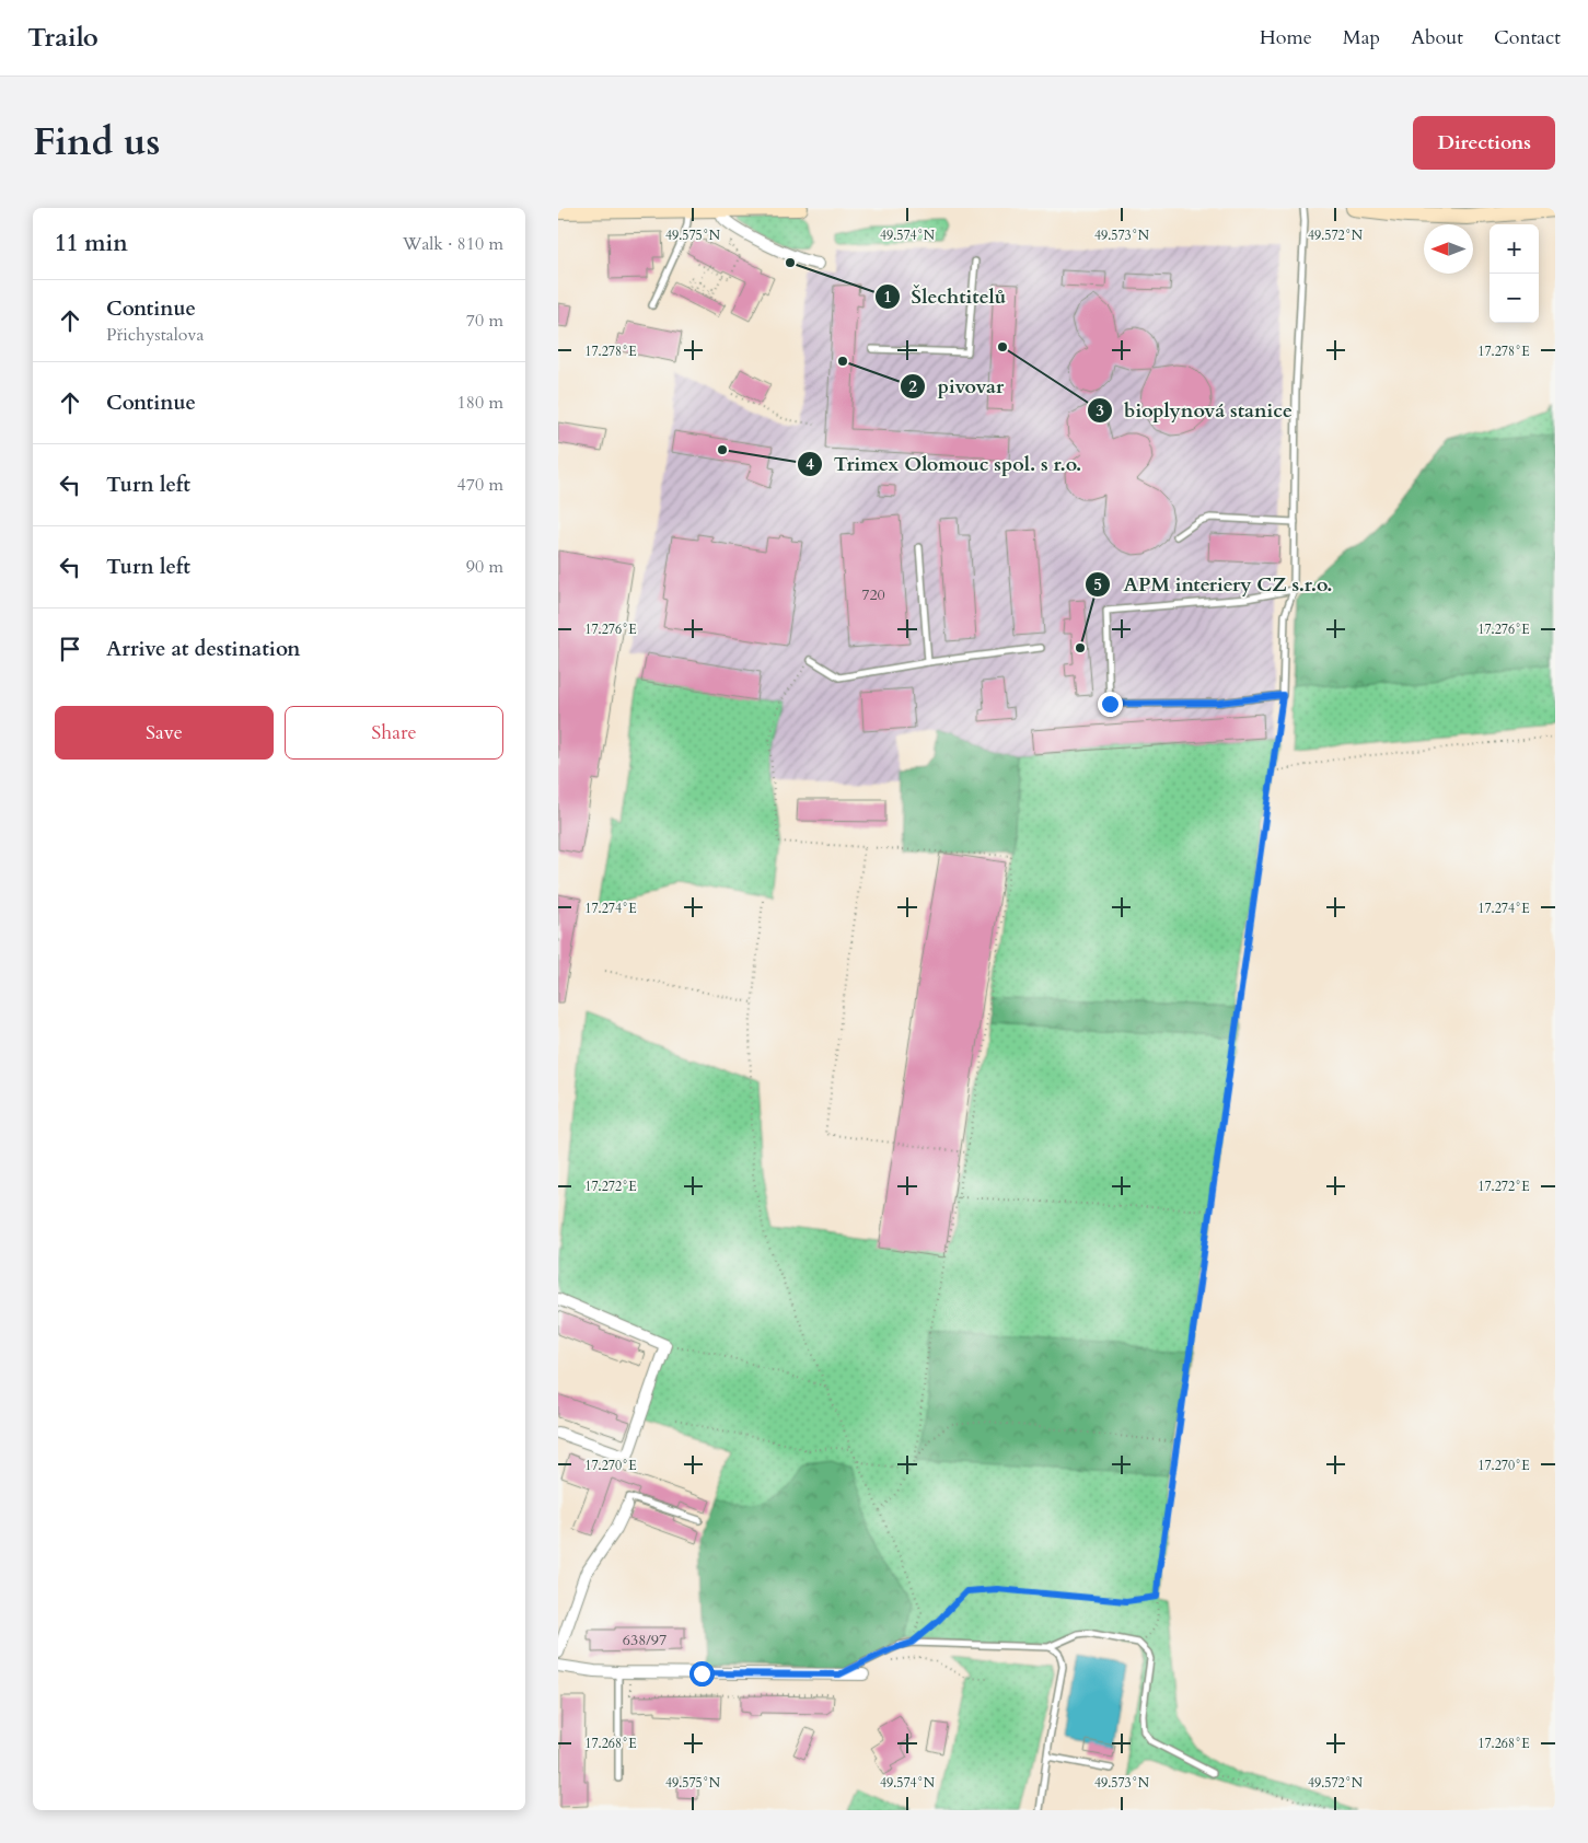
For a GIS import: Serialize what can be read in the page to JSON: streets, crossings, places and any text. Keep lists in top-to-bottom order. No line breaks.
{"places":["Šlechtitelů","bioplynová stanice","pivovar","Trimex Olomouc spol. s r.o.","APM interiery CZ s.r.o."],"house_numbers":["720","638/97"],"north":"left","page":{"header":"Trailo","nav":["Home","Map","About","Contact"],"title":"Find us","buttons":["Directions",["Save","Share"]],"heading":["11 min","Walk · 810 m"],"map_buttons":["+","−"],"list":[["Continue","Přichystalova","70 m"],["Continue","180 m"],["Turn left","470 m"],["Turn left","90 m"],"Arrive at destination"]},"coordinates":["49.575°N","49.574°N","49.573°N","49.572°N","17.278°E","17.276°E","17.274°E","17.272°E","17.270°E","17.268°E"]}
